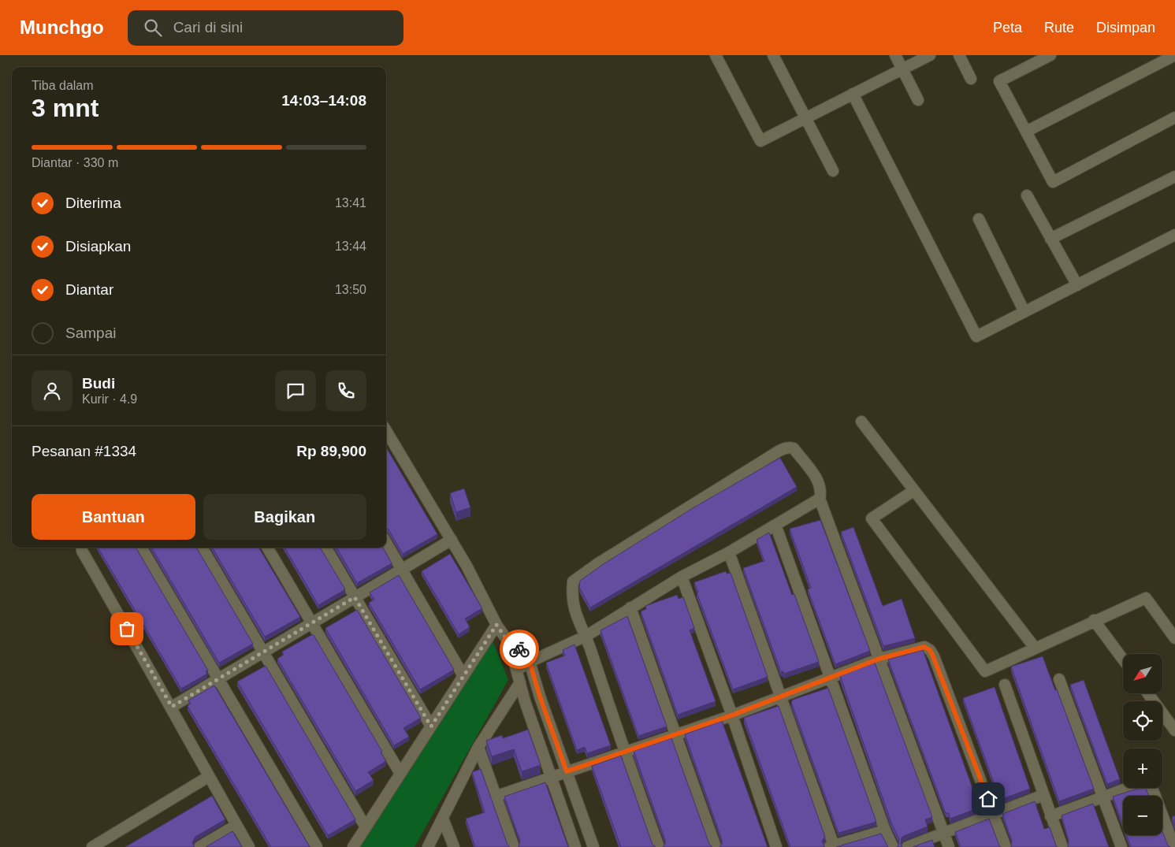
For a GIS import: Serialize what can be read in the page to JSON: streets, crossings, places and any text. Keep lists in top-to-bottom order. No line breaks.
{"north":"bottom left","page":{"header":"Munchgo","search":"Cari di sini","nav":["Peta","Rute","Disimpan"],"heading":["3 mnt","Tiba dalam","14:03–14:08"],"panel":["Budi","Kurir · 4.9","Pesanan #1334","Rp 89,900"],"bar":"Diantar · 330 m","list":[["Diterima","13:41"],["Disiapkan","13:44"],["Diantar","13:50"],"Sampai"],"buttons":["Bantuan","Bagikan"],"map_buttons":["+","−"]}}
